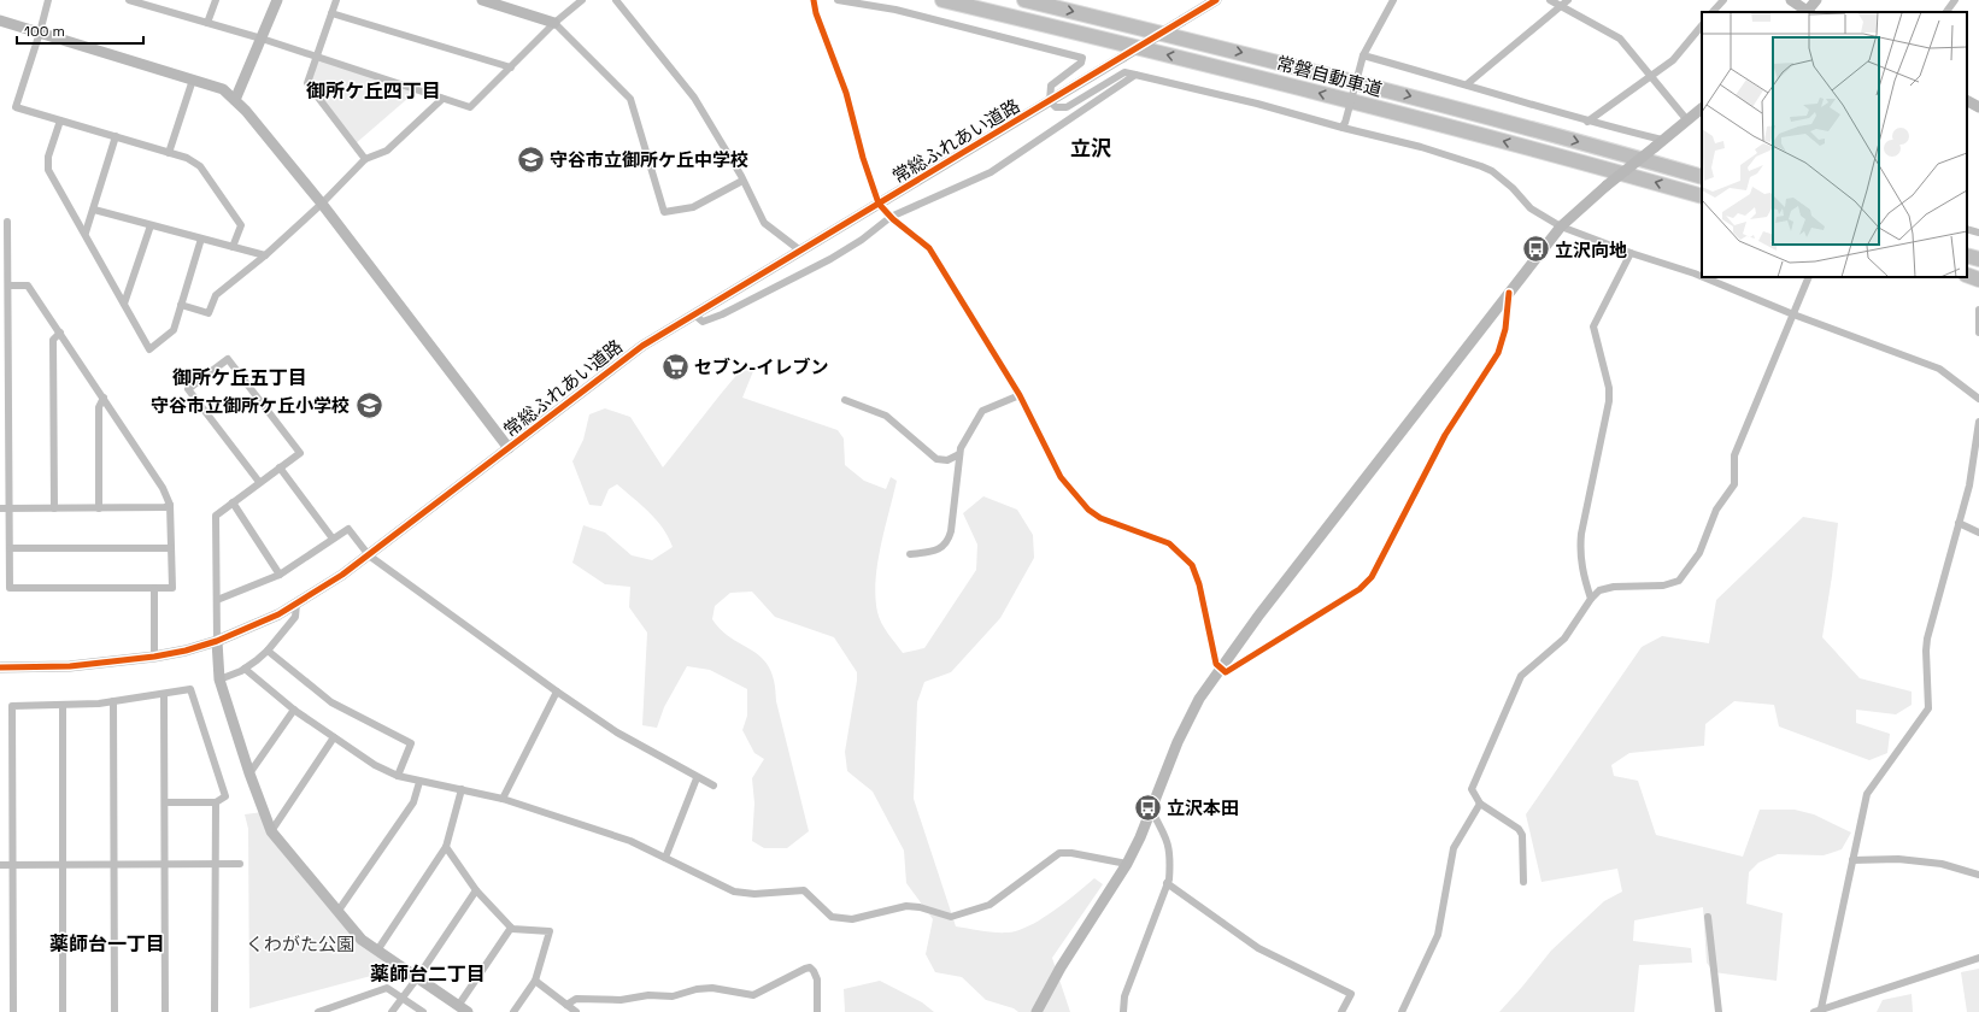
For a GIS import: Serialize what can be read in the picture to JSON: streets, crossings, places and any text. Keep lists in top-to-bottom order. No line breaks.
{"streets":{"highway":["常磐自動車道"],"street":["常総ふれあい道路"]},"districts":["御所ケ丘四丁目","立沢","御所ケ丘五丁目","薬師台一丁目","薬師台二丁目"],"parks":["くわがた公園"],"places":{"school or university":["守谷市立御所ケ丘中学校","守谷市立御所ケ丘小学校"],"bus stop":["立沢向地","立沢本田"],"supermarket":["セブン-イレブン"]},"scale_bar":"100 m"}
